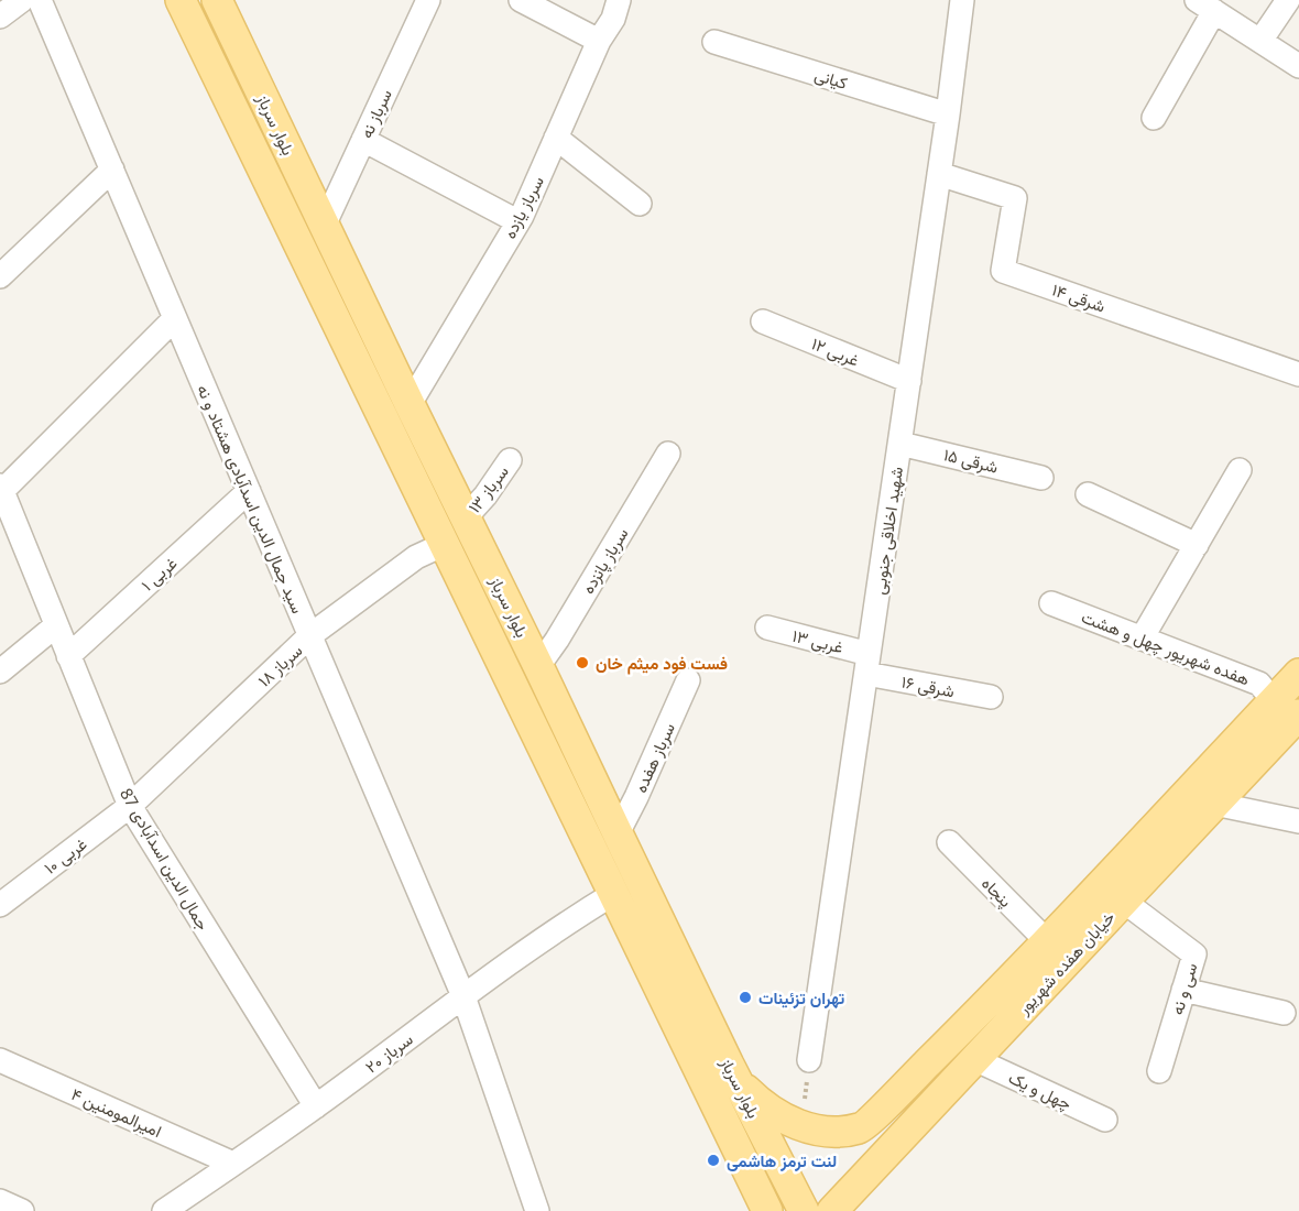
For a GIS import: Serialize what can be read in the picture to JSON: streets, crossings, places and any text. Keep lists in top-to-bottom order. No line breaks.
{"streets":{"main road":["بلوار سرباز","خیابان هفده شهریور"],"street":["کیانی","سرباز نه","سرباز یازده","شرقی ۱۴","غربی ۱۲","شرقی ۱۵","سرباز ۱۳","سید جمال الدین اسدآبادی هشتاد و نه","شهید اخلاقی جنوبی","سرباز پانزده","غربی ۱","غربی ۱۳","هفده شهریور چهل و هشت","سرباز ۱۸","شرقی ۱۶","سرباز هفده","غربی ۱۰","جمال الدین اسدآبادی 87","پنجاه","سی و نه","سرباز ۲۰","چهل و یک","امیرالمومنین ۴"]},"crossings":[["کیانی","شهید اخلاقی جنوبی"],["سرباز نه","بلوار سرباز"],["بلوار سرباز","سرباز یازده"],["بلوار سرباز","سرباز ۱۳"],["بلوار سرباز","سرباز پانزده"],["بلوار سرباز","سرباز ۱۸"],["بلوار سرباز","سرباز هفده"],["بلوار سرباز","سرباز ۲۰"],["شرقی ۱۴","شهید اخلاقی جنوبی"],["غربی ۱۲","شهید اخلاقی جنوبی"],["شرقی ۱۵","شهید اخلاقی جنوبی"],["سید جمال الدین اسدآبادی هشتاد و نه","غربی ۱"],["سید جمال الدین اسدآبادی هشتاد و نه","سرباز ۱۸"],["سید جمال الدین اسدآبادی هشتاد و نه","سرباز ۲۰"],["شهید اخلاقی جنوبی","غربی ۱۳"],["شهید اخلاقی جنوبی","شرقی ۱۶"],["غربی ۱","جمال الدین اسدآبادی 87"],["غربی ۱۳","شرقی ۱۶"],["هفده شهریور چهل و هشت","خیابان هفده شهریور"],["سرباز ۱۸","غربی ۱۰"],["سرباز ۱۸","جمال الدین اسدآبادی 87"],["غربی ۱۰","جمال الدین اسدآبادی 87"],["جمال الدین اسدآبادی 87","سرباز ۲۰"],["خیابان هفده شهریور","سی و نه"],["خیابان هفده شهریور","چهل و یک"],["سرباز ۲۰","امیرالمومنین ۴"]],"places":["فست فود میثم خان","تهران تزئینات","لنت ترمز هاشمی"]}
